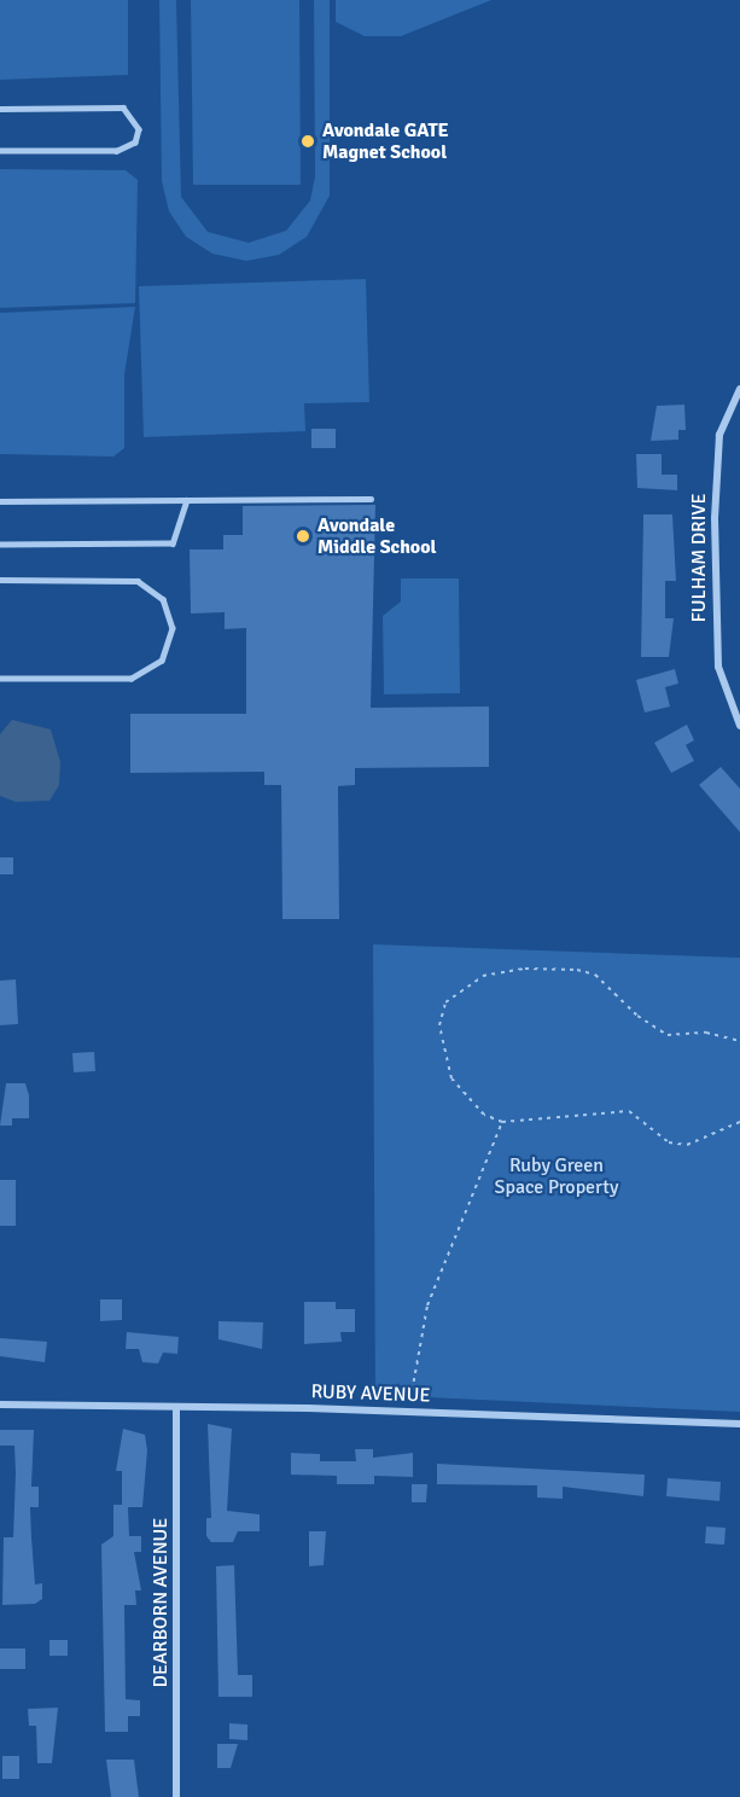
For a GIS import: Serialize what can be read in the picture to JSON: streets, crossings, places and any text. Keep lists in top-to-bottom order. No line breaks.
{"streets":{"street":["FULHAM DRIVE","RUBY AVENUE","DEARBORN AVENUE"]},"crossings":[["RUBY AVENUE","DEARBORN AVENUE"]],"parks":["Ruby Green Space Property"],"places":["Avondale GATE Magnet School","Avondale Middle School"]}
